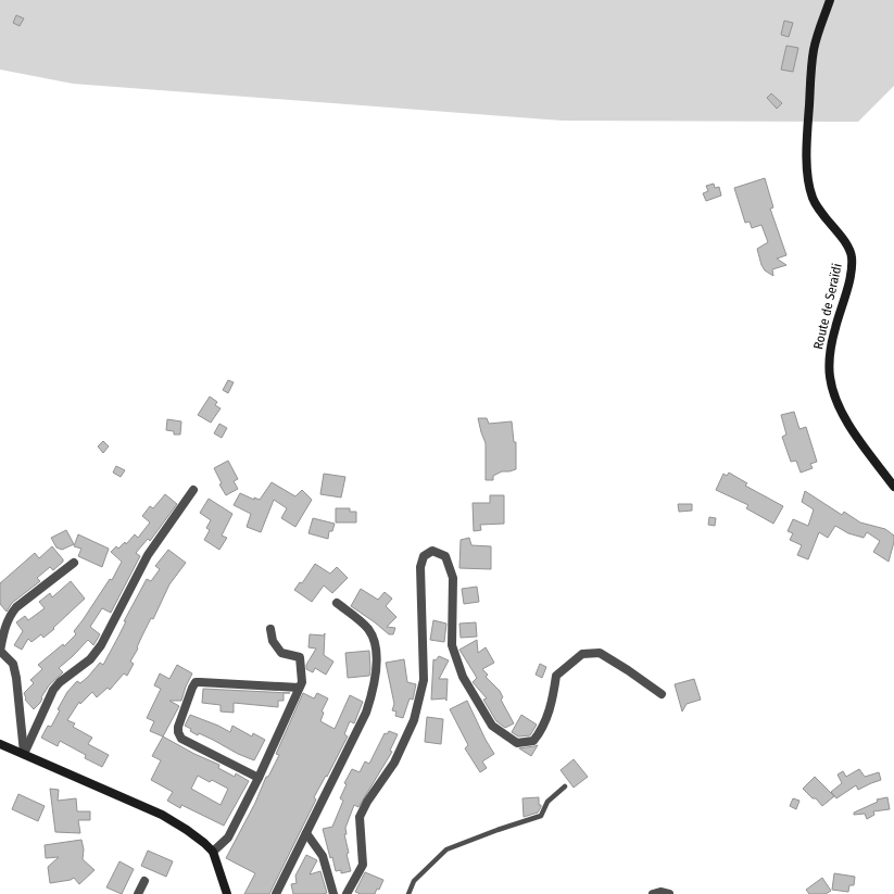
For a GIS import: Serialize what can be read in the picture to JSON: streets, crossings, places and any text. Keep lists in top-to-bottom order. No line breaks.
{"streets":{"main road":["Route de Seraïdi"]}}
